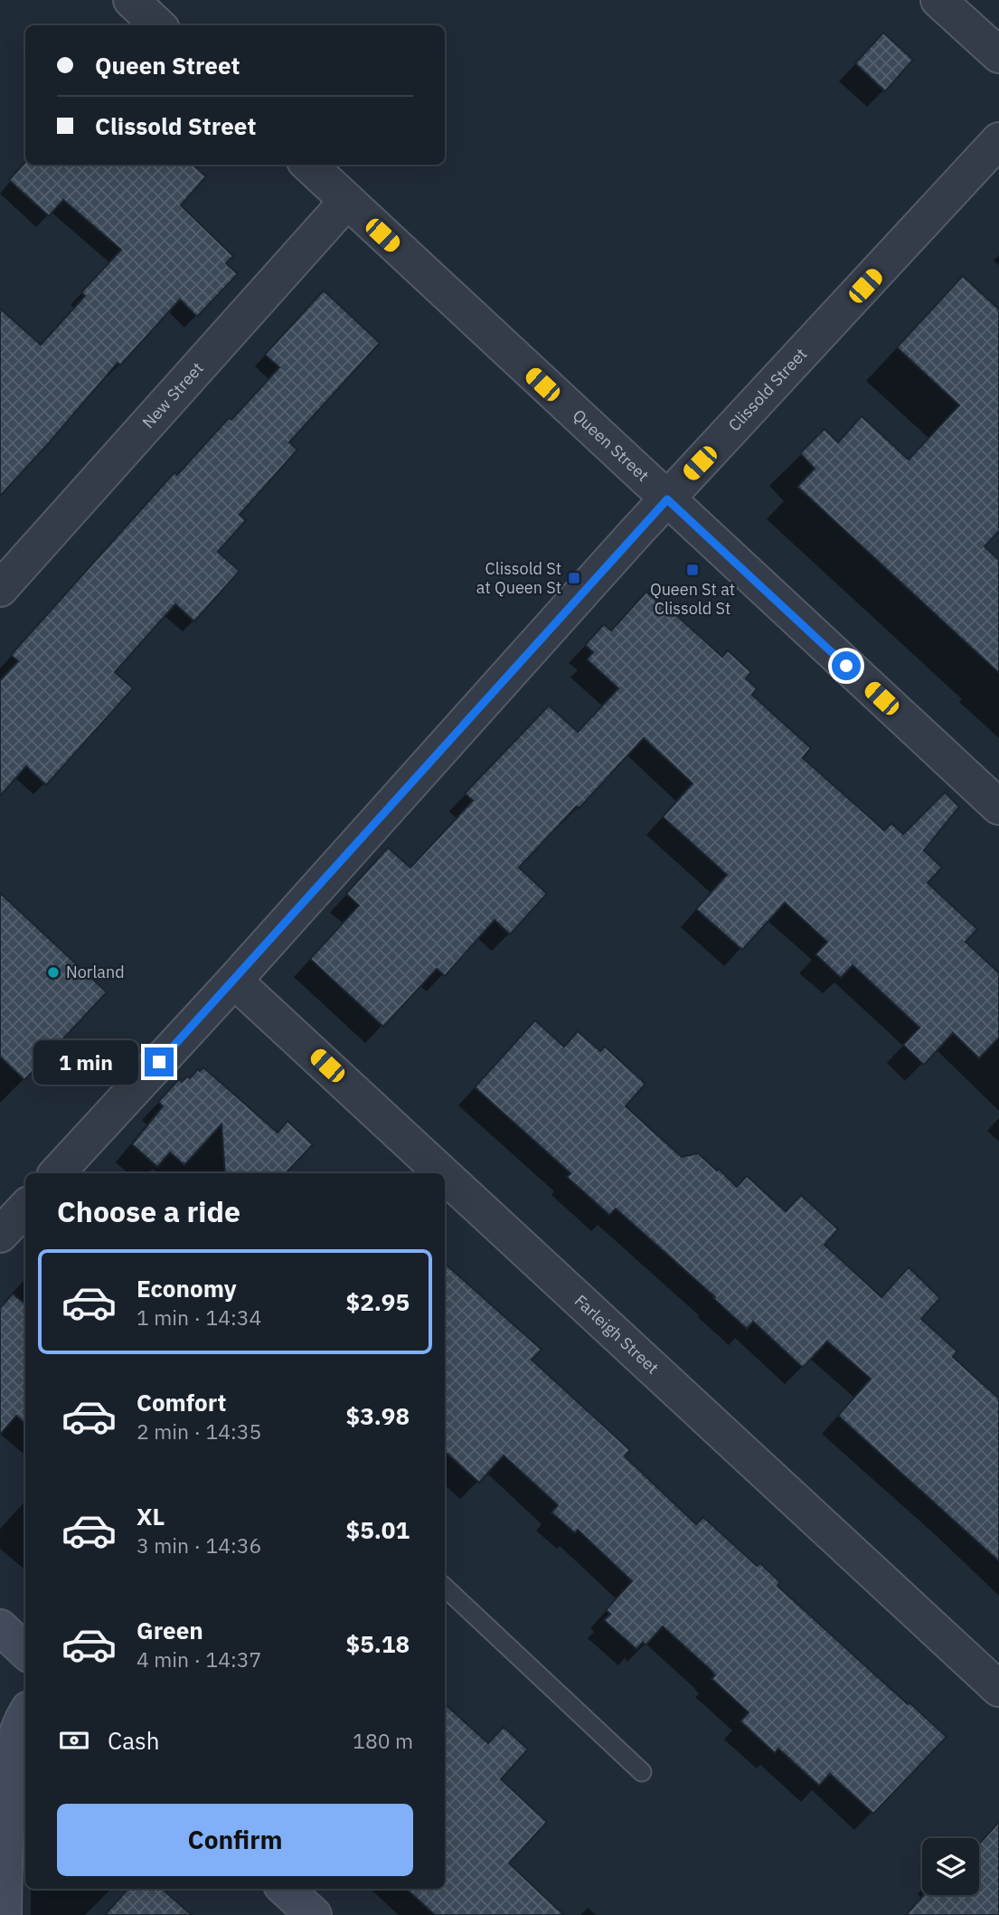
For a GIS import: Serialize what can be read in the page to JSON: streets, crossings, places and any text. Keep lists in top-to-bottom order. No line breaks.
{"streets":{"street":["Clissold Street","New Street","Queen Street","Farleigh Street"]},"crossings":[["Clissold Street","Queen Street"],["Clissold Street","Farleigh Street"],["New Street","Queen Street"]],"places":{"transit":["Queen St at Clissold St","Clissold St at Queen St"],"other":["Norland"]},"page":{"banner":["Queen Street","Clissold Street"],"bubble":"1 min","heading":"Choose a ride","list":[{"name":"Economy","note":"1 min · 14:34","value":"$2.95"},{"name":"Comfort","note":"2 min · 14:35","value":"$3.98"},{"name":"XL","note":"3 min · 14:36","value":"$5.01"},{"name":"Green","note":"4 min · 14:37","value":"$5.18"}],"pay":["Cash","180 m"],"buttons":"Confirm"}}
